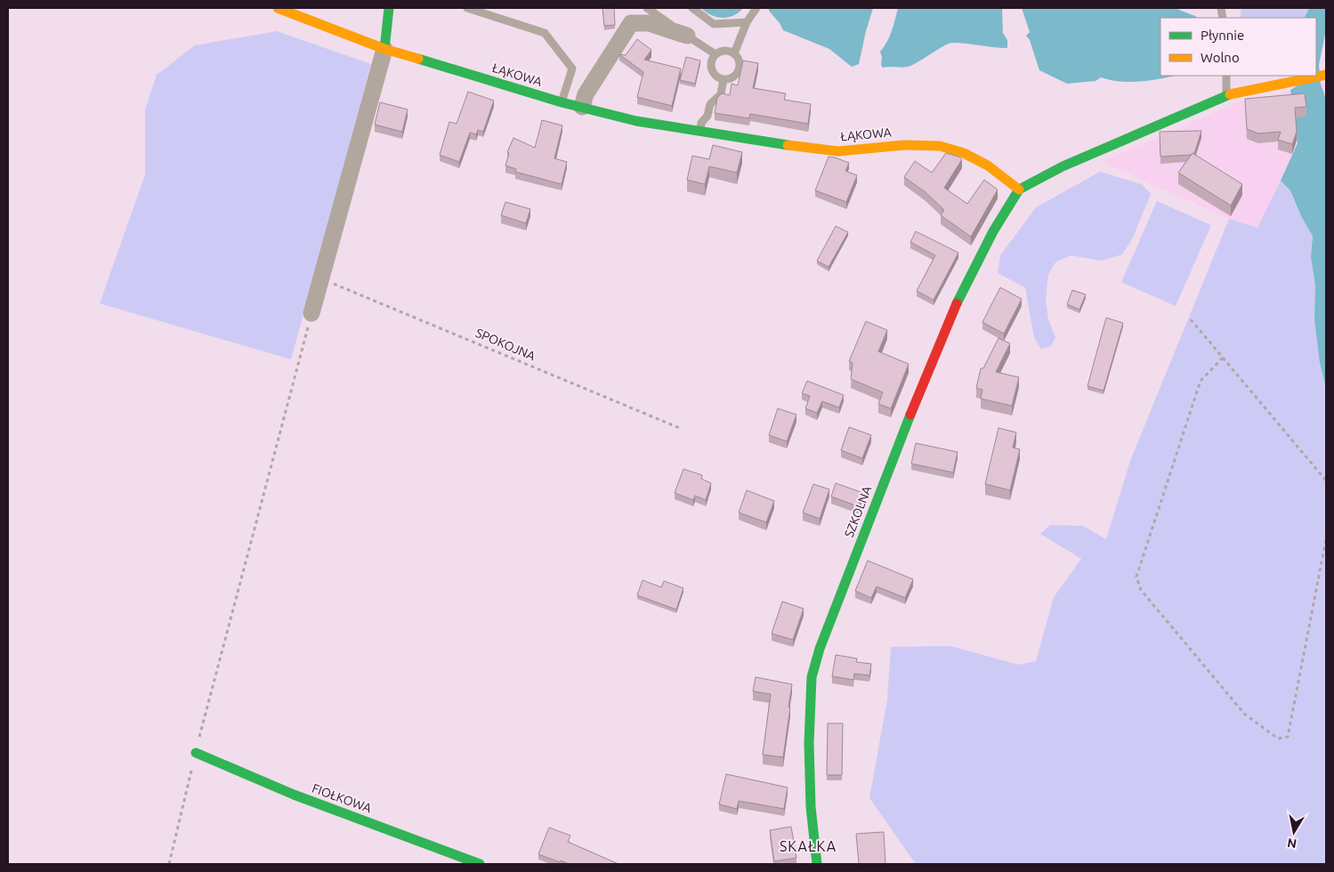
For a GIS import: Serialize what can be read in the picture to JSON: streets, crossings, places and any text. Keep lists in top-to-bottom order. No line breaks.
{"streets":{"street":["ŁĄKOWA","SZKOLNA","FIOŁKOWA"],"path":["SPOKOJNA"]},"crossings":[["ŁĄKOWA","SZKOLNA"]],"districts":["SKAŁKA"],"legend":["Płynnie","Wolno"],"north":"bottom"}
